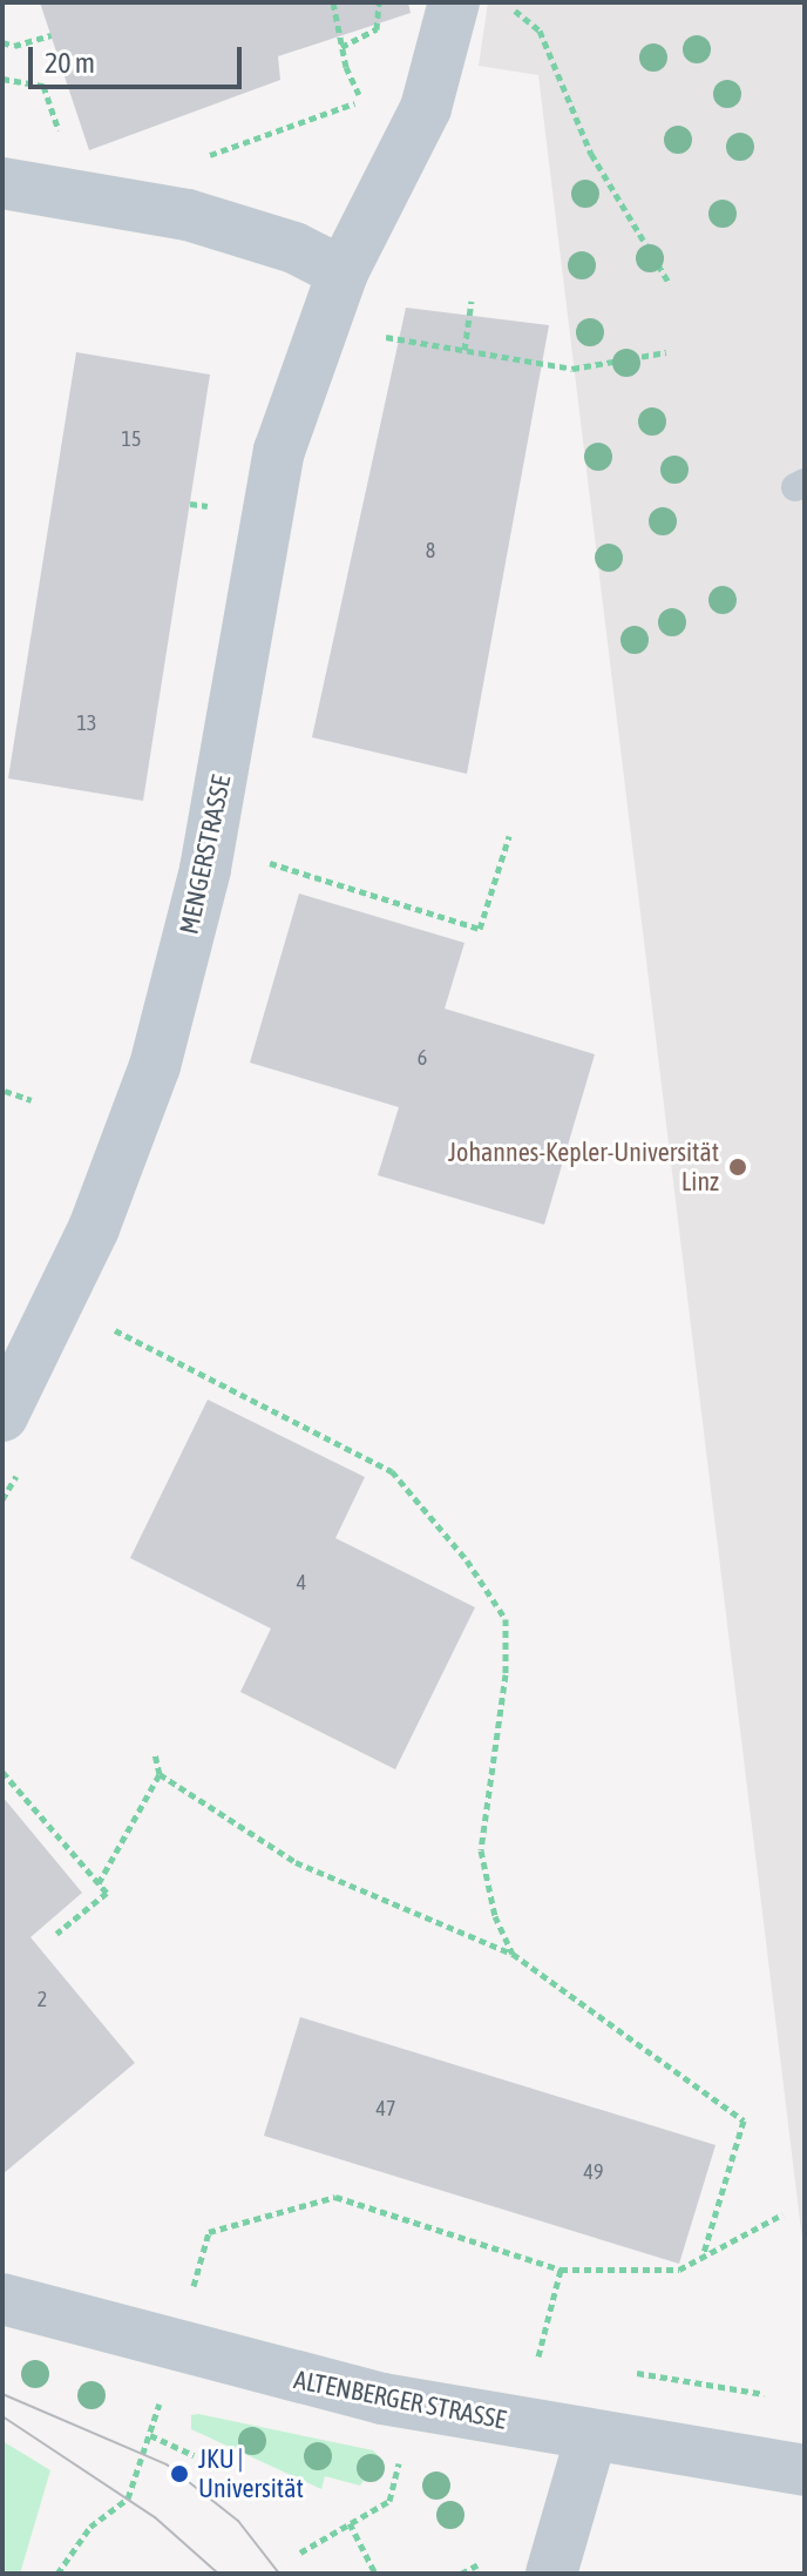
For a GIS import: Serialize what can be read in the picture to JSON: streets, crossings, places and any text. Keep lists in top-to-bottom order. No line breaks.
{"streets":{"street":["MENGERSTRASSE","ALTENBERGER STRASSE"]},"places":["Johannes-Kepler-Universität Linz","JKU | Universität"],"house_numbers":["15","8","13","6","4","2","47","49"],"scale_bar":"20 m"}
